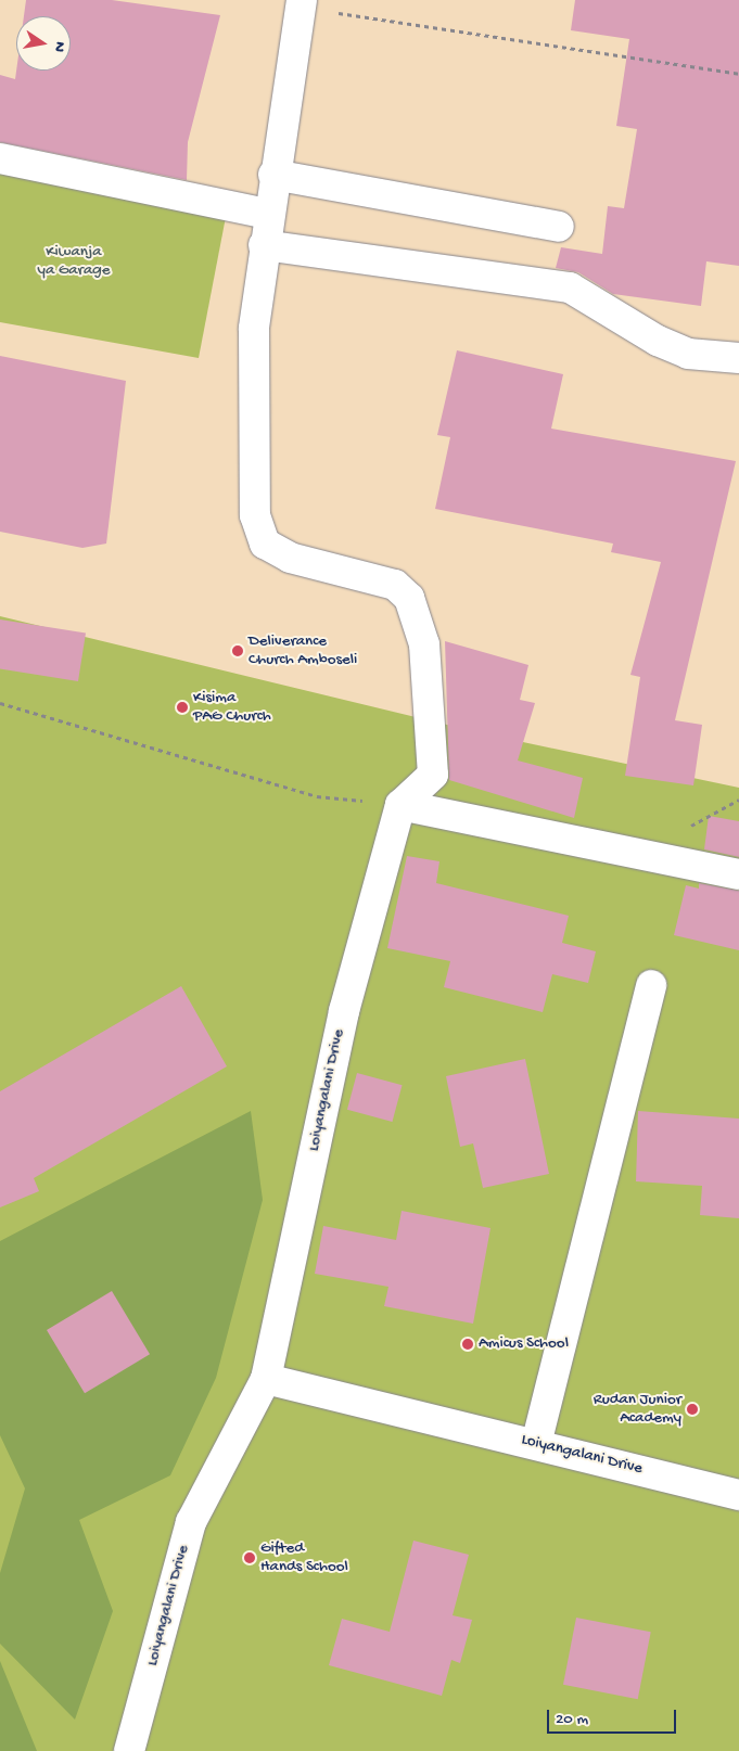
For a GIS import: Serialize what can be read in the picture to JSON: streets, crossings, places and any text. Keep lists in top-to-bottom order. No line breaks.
{"streets":{"street":["Loiyangalani Drive"]},"parks":["Kiwanja ya Garage"],"places":["Deliverance Church Amboseli","Kisima PAG Church","Amicus School","Rudan Junior Academy","Gifted Hands School"],"scale_bar":"20 m","north":"right"}
